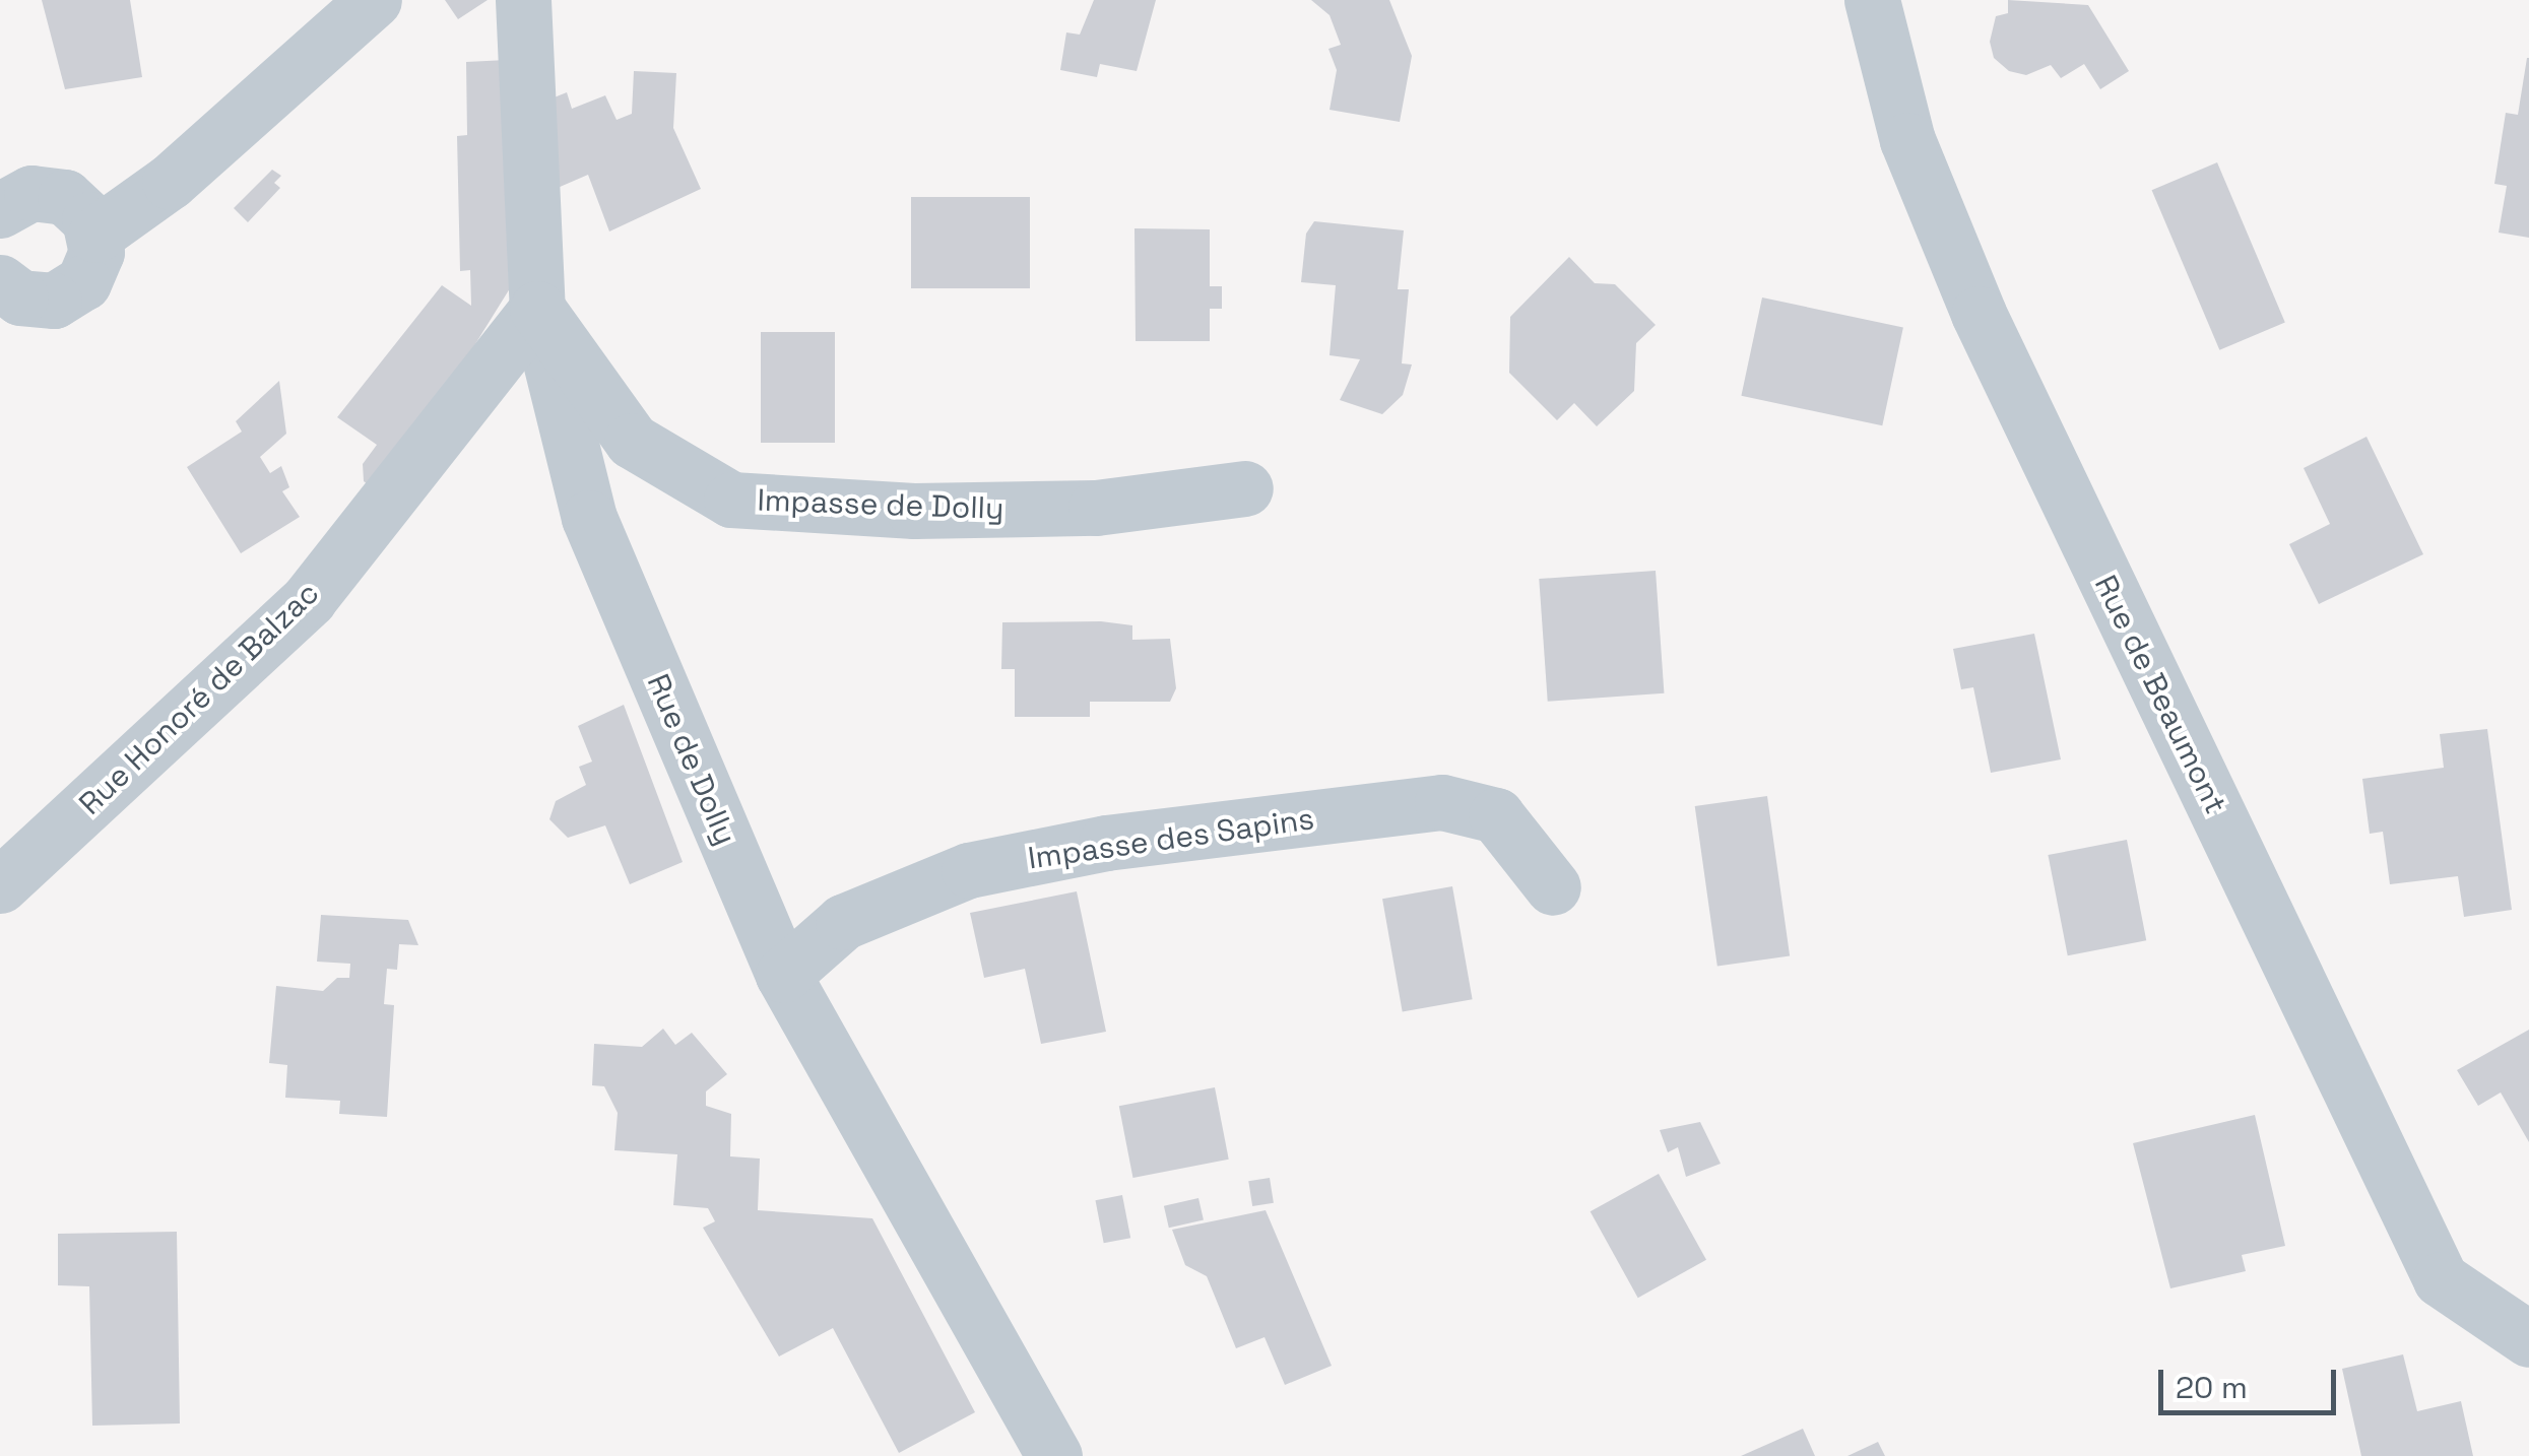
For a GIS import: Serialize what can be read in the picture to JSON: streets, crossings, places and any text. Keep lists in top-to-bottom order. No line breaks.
{"streets":{"street":["Impasse de Dolly","Rue de Beaumont","Rue Honoré de Balzac","Rue de Dolly","Impasse des Sapins"]},"crossings":[["Impasse de Dolly","Rue Honoré de Balzac"],["Impasse de Dolly","Rue de Dolly"],["Rue Honoré de Balzac","Rue de Dolly"],["Rue de Dolly","Impasse des Sapins"]],"scale_bar":"20 m"}
